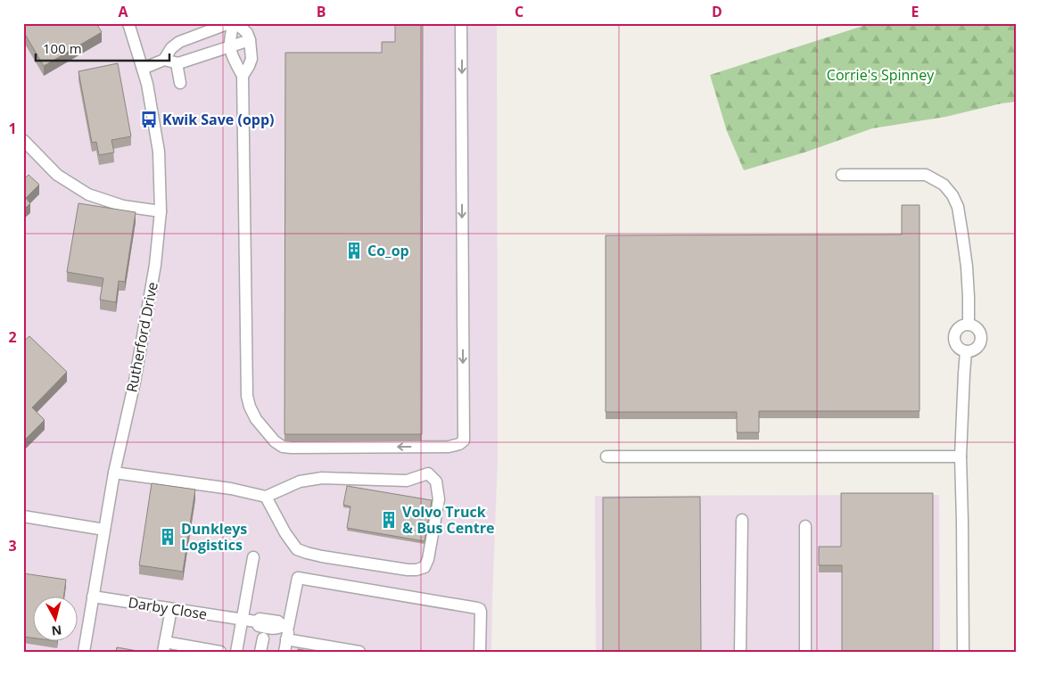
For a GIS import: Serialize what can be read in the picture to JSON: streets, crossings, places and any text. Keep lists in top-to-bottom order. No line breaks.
{"streets":{"street":["Rutherford Drive","Darby Close"]},"crossings":[["Rutherford Drive","Darby Close"]],"parks":["Corrie's Spinney"],"places":{"bus stop":["Kwik Save (opp)"],"building":["Co_op","Volvo Truck & Bus Centre","Dunkleys Logistics"]},"scale_bar":"100 m","north":"bottom","grid":{"columns":["A","B","C","D","E"],"rows":["1","2","3"]}}
